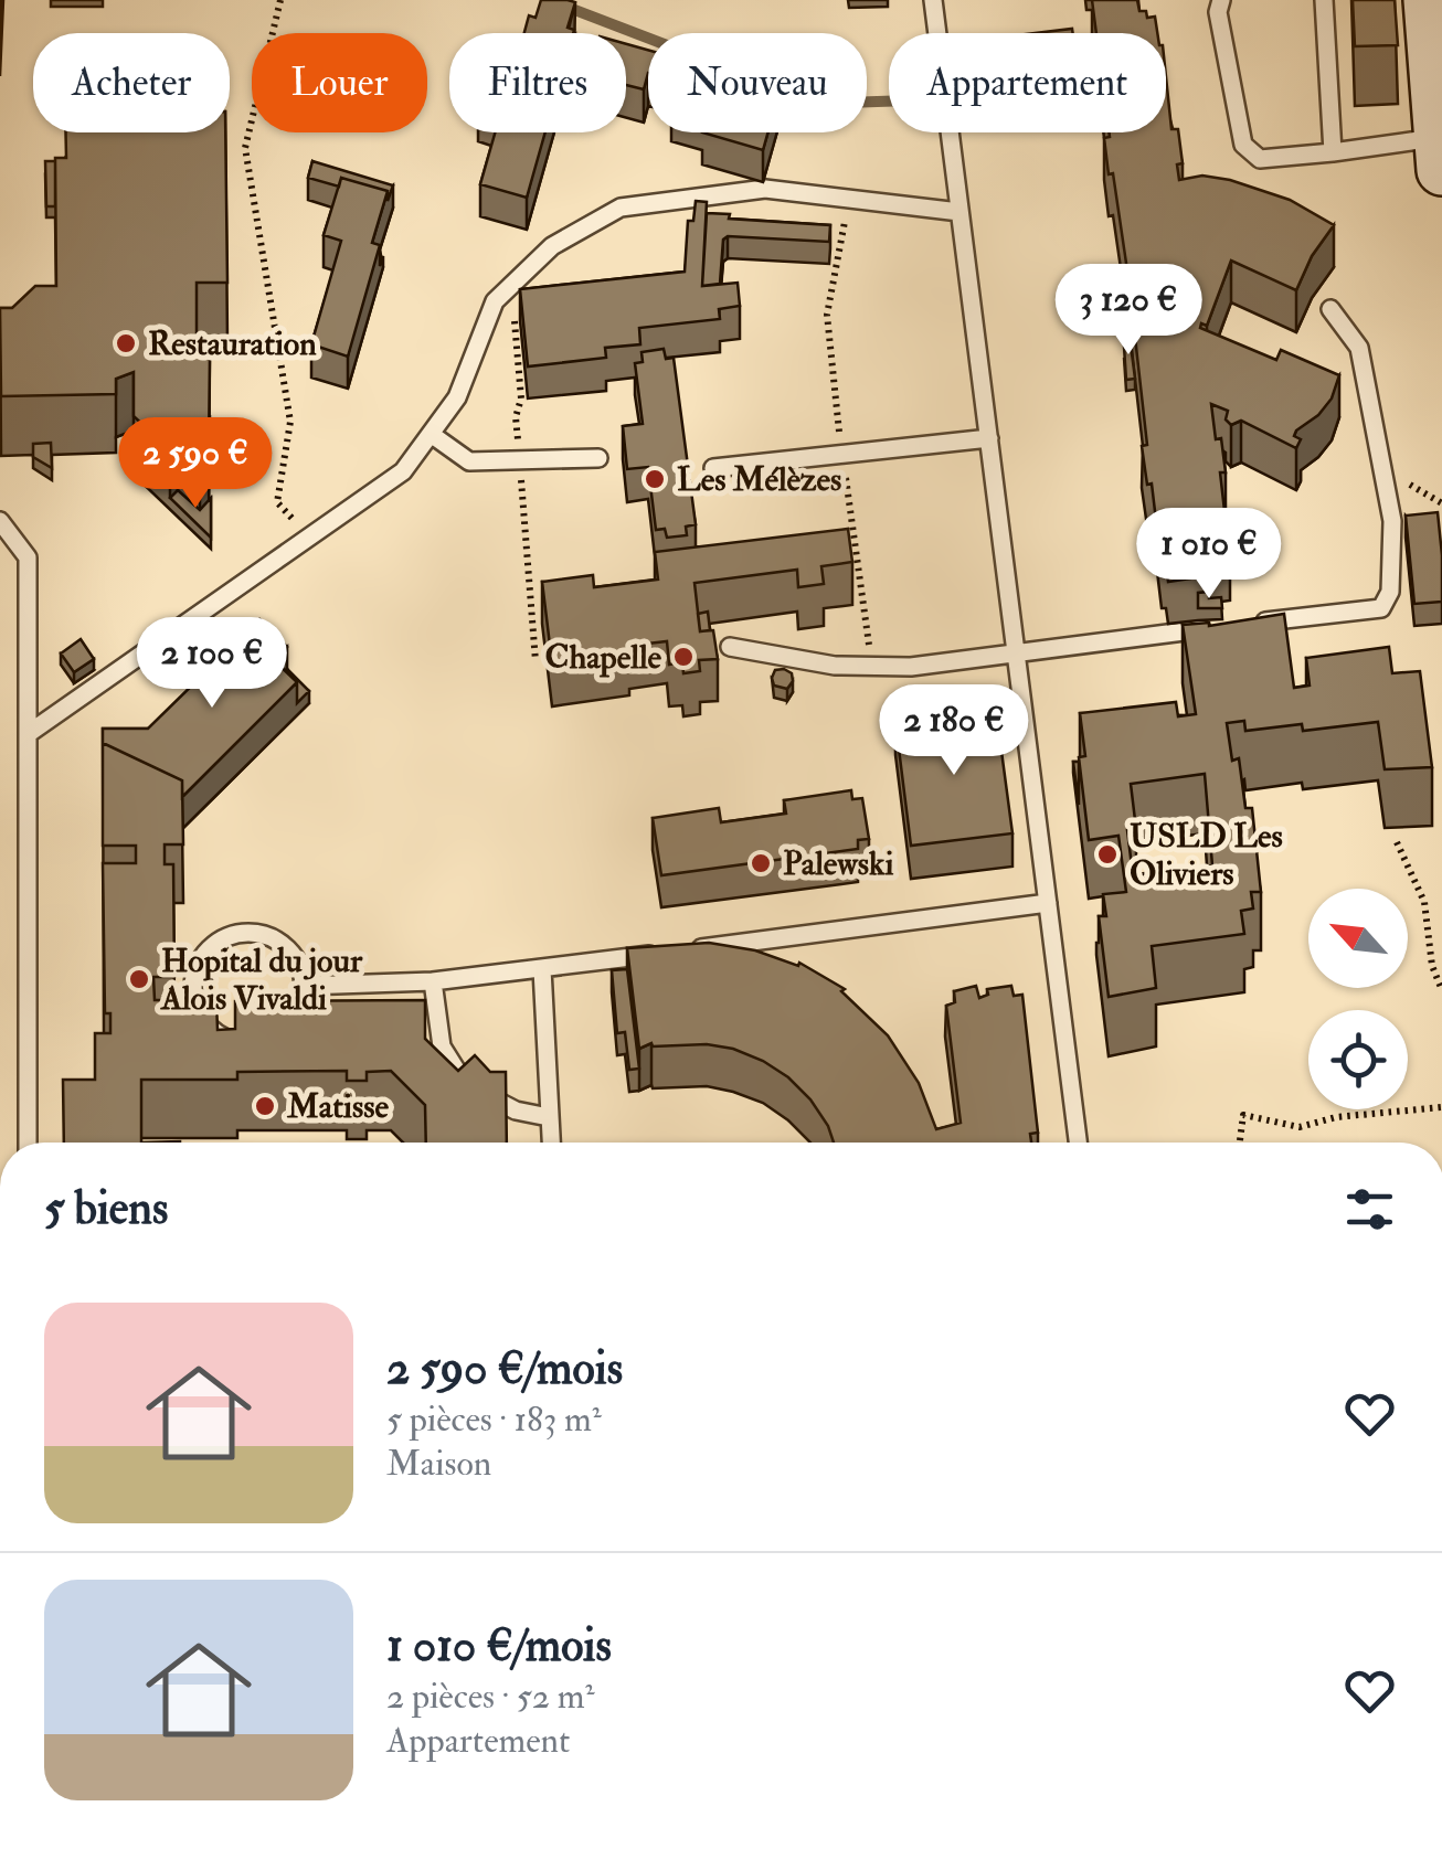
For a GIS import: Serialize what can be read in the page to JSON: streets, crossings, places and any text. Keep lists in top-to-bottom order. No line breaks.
{"places":["Restauration","Les Mélèzes","Chapelle","USLD Les Oliviers","Palewski","Hopital du jour Alois Vivaldi","Matisse"],"north":"top left","page":{"chip":["Acheter","Louer","Filtres","Nouveau","Appartement"],"price":["3 120 €","2 590 €","1 010 €","2 100 €","2 180 €"],"heading":"5 biens","list":[{"name":"2 590 €/mois","note":"5 pièces · 183 m² · Maison"},{"name":"1 010 €/mois","note":"2 pièces · 52 m² · Appartement"}]}}
